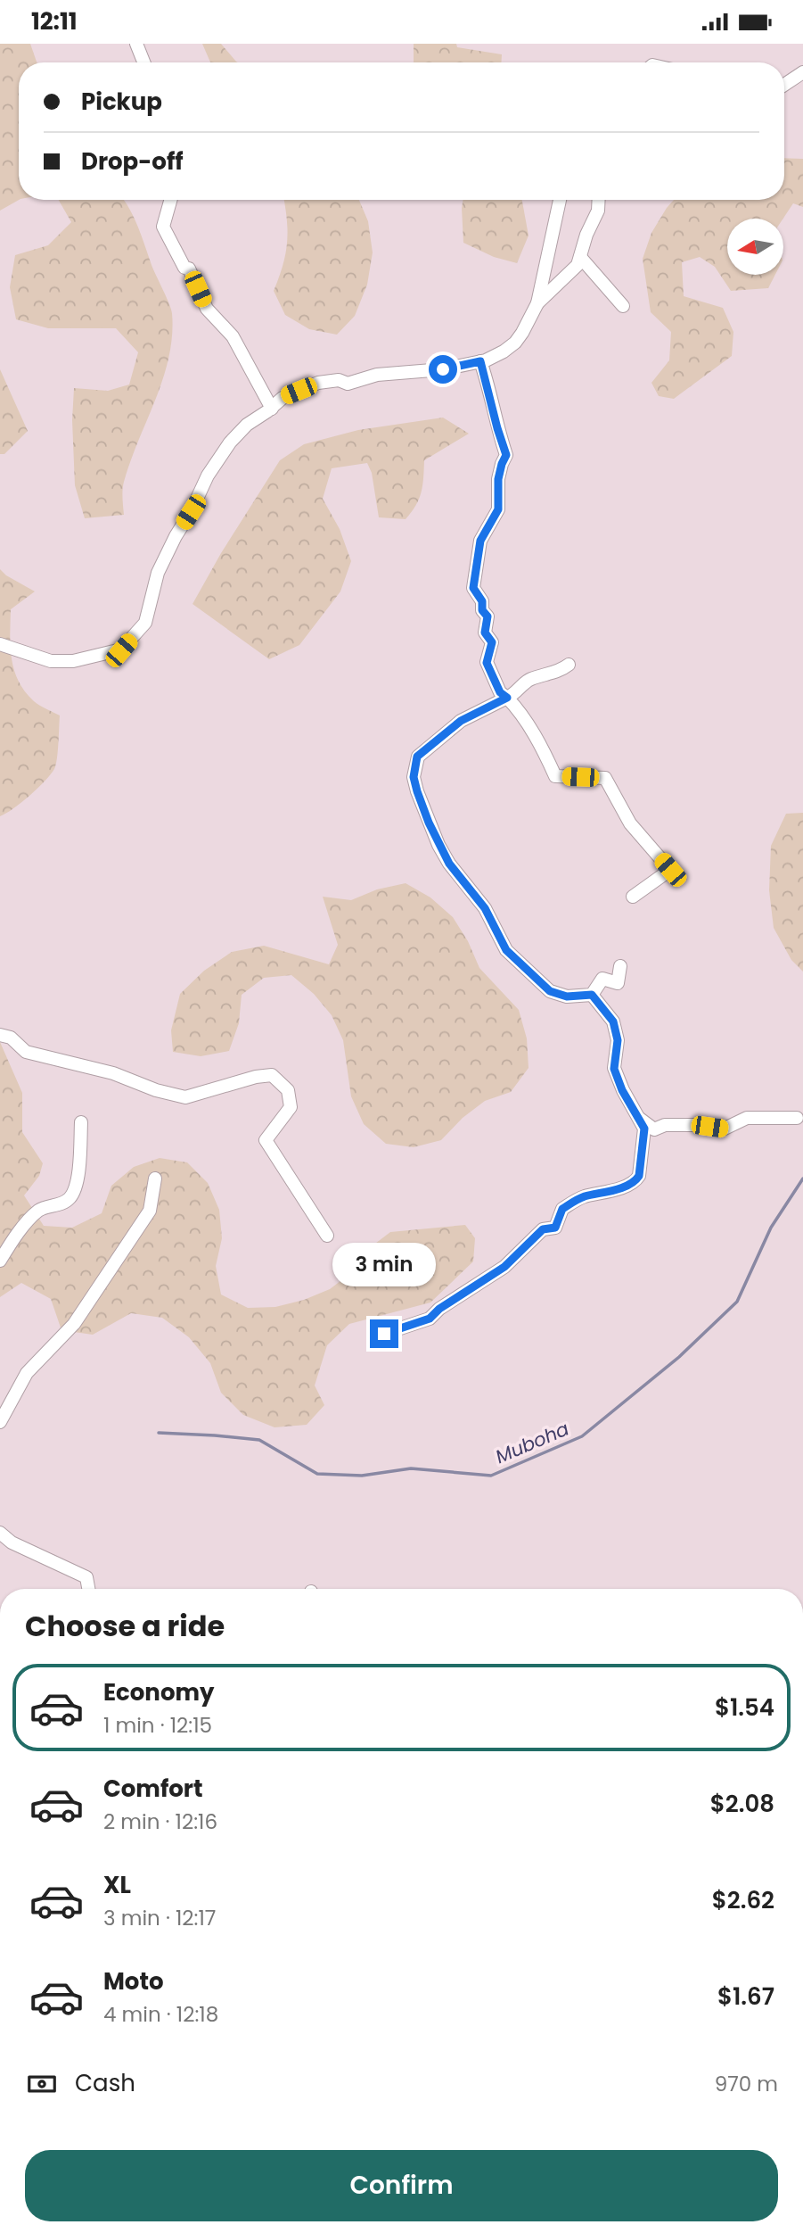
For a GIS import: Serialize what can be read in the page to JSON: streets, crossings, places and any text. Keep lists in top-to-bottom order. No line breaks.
{"water":["Muboha"],"north":"left","page":{"status":"12:11","banner":["Pickup","Drop-off"],"bubble":"3 min","heading":"Choose a ride","list":[{"name":"Economy","note":"1 min · 12:15","value":"$1.54"},{"name":"Comfort","note":"2 min · 12:16","value":"$2.08"},{"name":"XL","note":"3 min · 12:17","value":"$2.62"},{"name":"Moto","note":"4 min · 12:18","value":"$1.67"}],"pay":["Cash","970 m"],"buttons":"Confirm"}}
